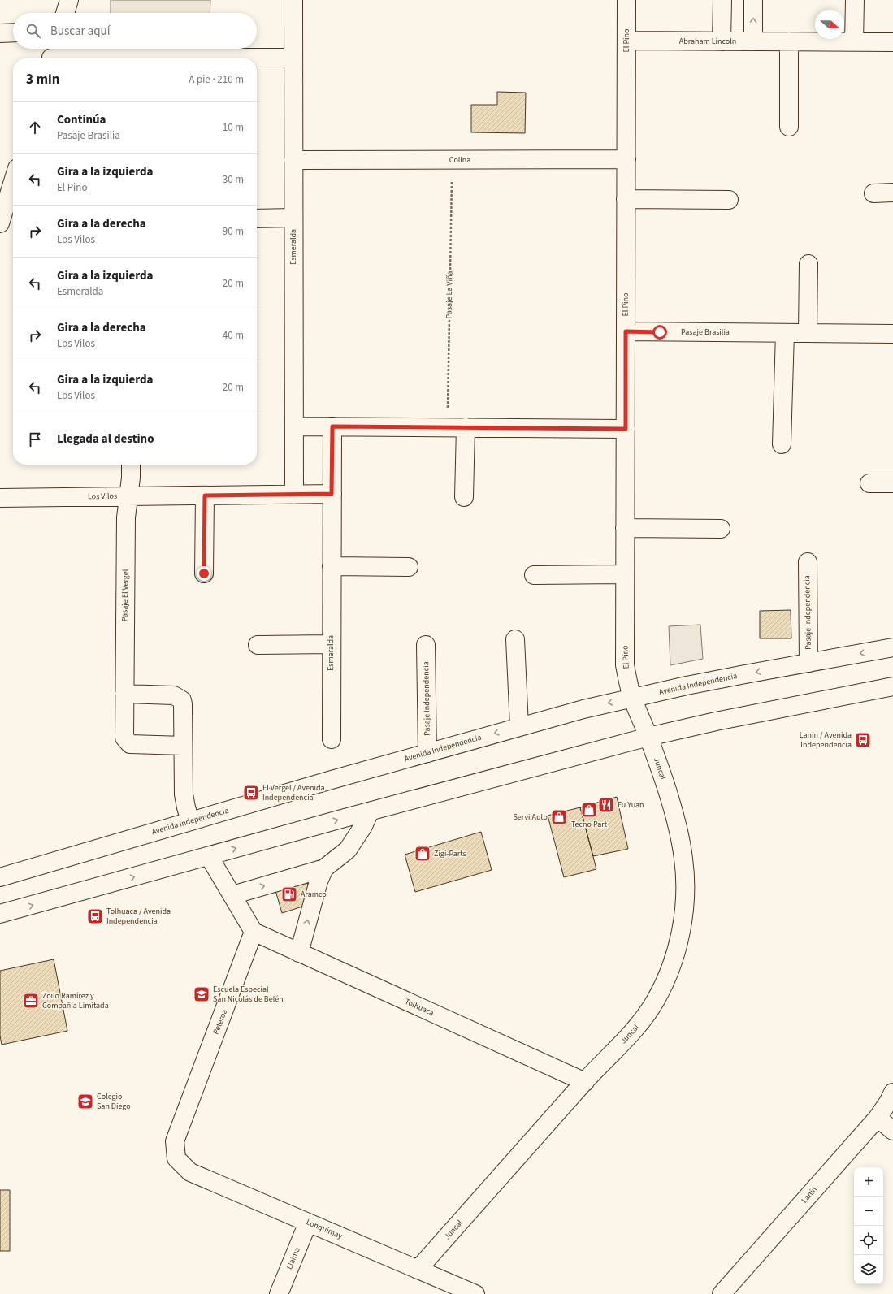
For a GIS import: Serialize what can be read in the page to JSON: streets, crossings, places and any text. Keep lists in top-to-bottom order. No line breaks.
{"streets":{"street":["El Pino","Abraham Lincoln","Colina","Esmeralda","Pasaje Brasilia","Los Vilos","Pasaje El Vergel","Pasaje Independencia","Avenida Independencia","Juncal","Tolhuaca","Peteroa","Lanín","Lonquimay","Llaima"],"path":["Pasaje La Viña"]},"crossings":[["El Pino","Abraham Lincoln"],["El Pino","Colina"],["El Pino","Pasaje Brasilia"],["El Pino","Avenida Independencia"],["El Pino","Juncal"],["Colina","Esmeralda"],["Esmeralda","Los Vilos"],["Los Vilos","Pasaje El Vergel"],["Pasaje Independencia","Avenida Independencia"],["Juncal","Tolhuaca"],["Juncal","Lonquimay"],["Tolhuaca","Peteroa"],["Peteroa","Lonquimay"],["Lonquimay","Llaima"]],"places":{"bus stop":["Lanin / Avenida Independencia","El Vergel / Avenida Independencia","Tolhuaca / Avenida Independencia"],"restaurant":["Fu Yuan"],"shop":["Tecno Part","Servi Auto","Zigi-Parts"],"fuel station":["Aramco"],"school or university":["Escuela Especial San Nicolás de Belén","Colegio San Diego"],"office":["Zoilo Ramírez y Compañía Limitada"]},"north":"right","page":{"search":"Buscar aquí","heading":["3 min","A pie · 210 m"],"list":[["Continúa","Pasaje Brasilia","10 m"],["Gira a la izquierda","El Pino","30 m"],["Gira a la derecha","Los Vilos","90 m"],["Gira a la izquierda","Esmeralda","20 m"],["Gira a la derecha","Los Vilos","40 m"],["Gira a la izquierda","Los Vilos","20 m"],"Llegada al destino"],"map_buttons":["+","−"]}}
